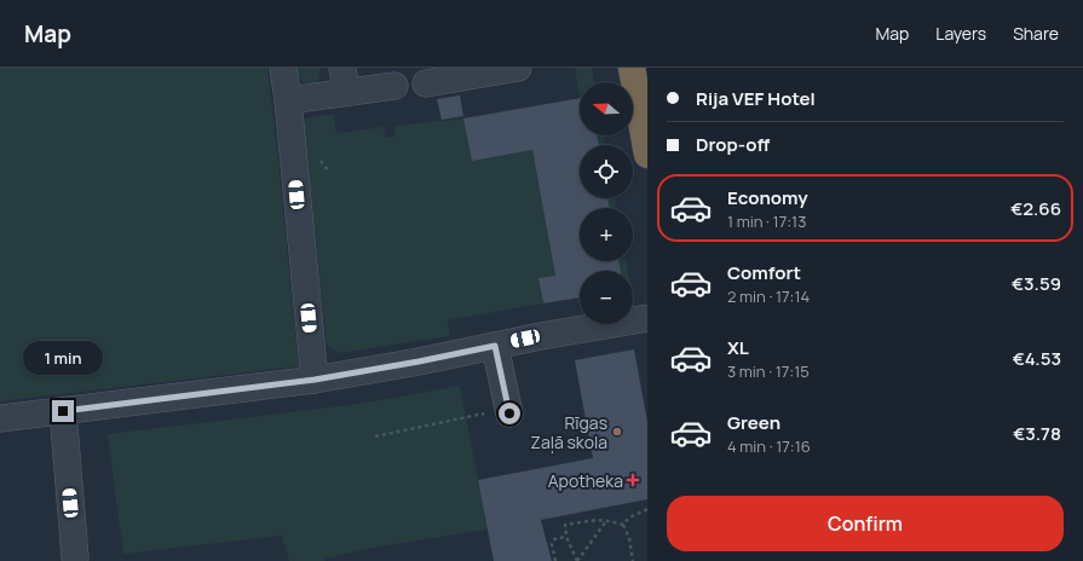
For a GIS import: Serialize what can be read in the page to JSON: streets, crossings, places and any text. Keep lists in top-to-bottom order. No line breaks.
{"places":{"other":["Rīgas Zaļā skola"],"health":["Apotheka"]},"north":"left","page":{"header":"Map","nav":["Map","Layers","Share"],"banner":["Rija VEF Hotel","Drop-off"],"map_buttons":["+","−"],"list":[{"name":"Economy","note":"1 min · 17:13","value":"€2.66"},{"name":"Comfort","note":"2 min · 17:14","value":"€3.59"},{"name":"XL","note":"3 min · 17:15","value":"€4.53"},{"name":"Green","note":"4 min · 17:16","value":"€3.78"}],"bubble":"1 min","buttons":"Confirm"}}
